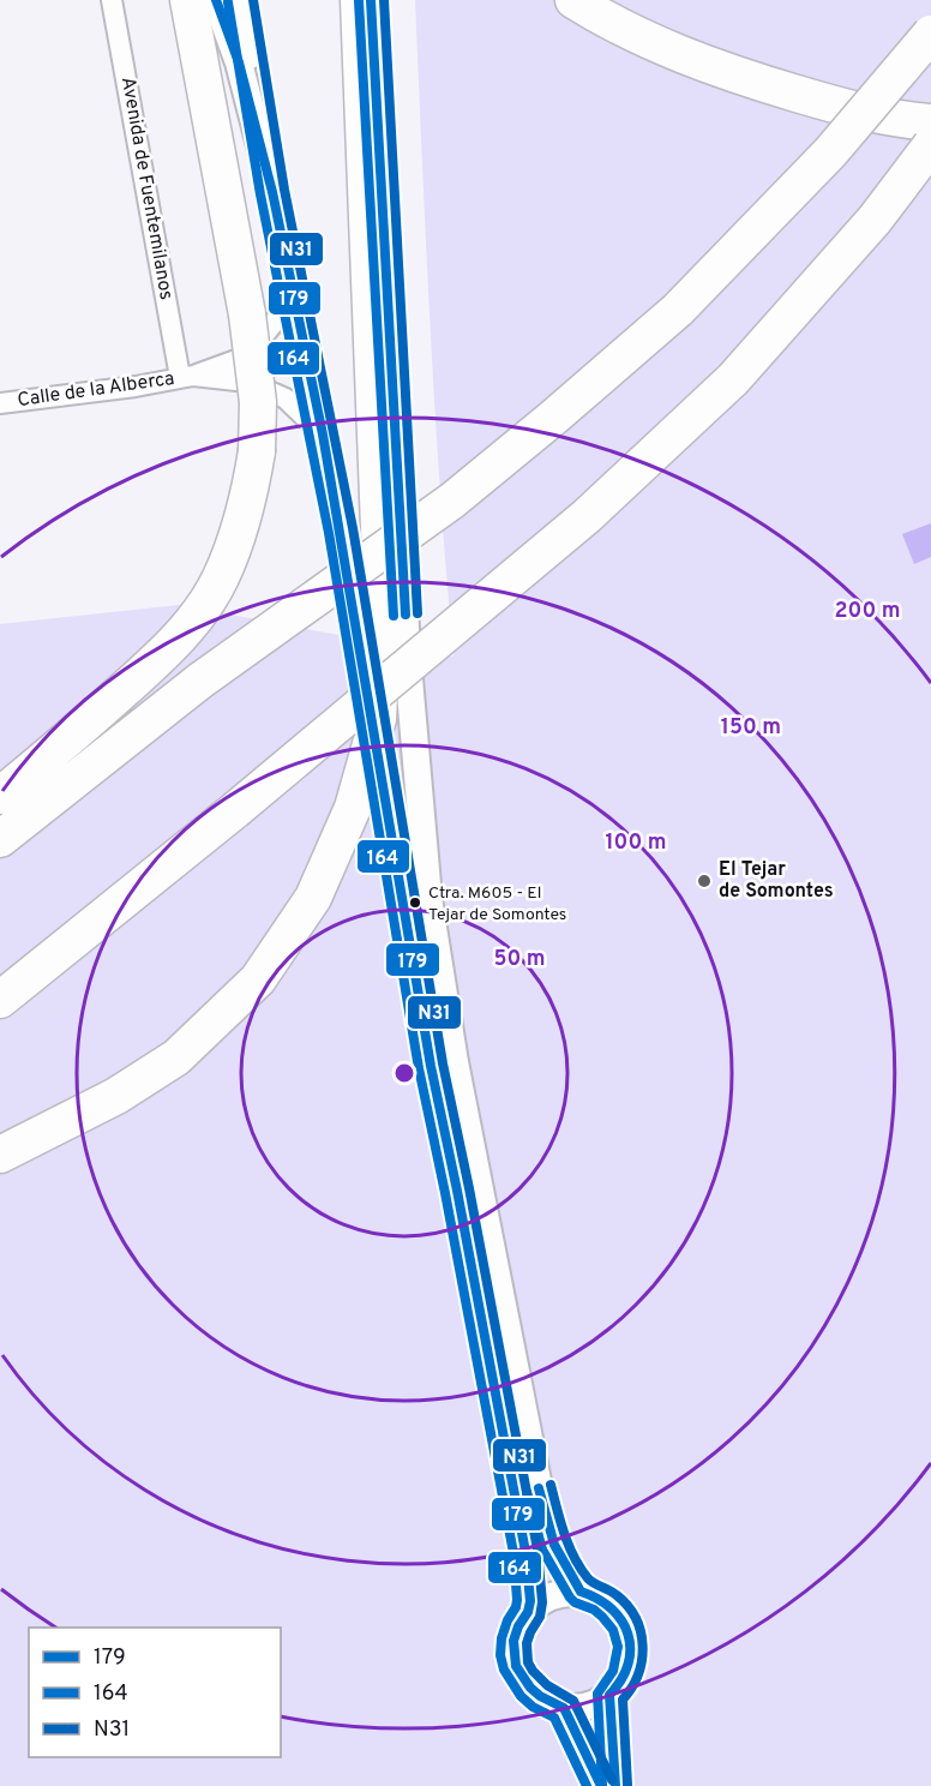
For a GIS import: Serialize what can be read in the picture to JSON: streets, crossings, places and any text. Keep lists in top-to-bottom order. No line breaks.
{"streets":{"street":["Avenida de Fuentemilanos","Calle de la Alberca"]},"crossings":[["Avenida de Fuentemilanos","Calle de la Alberca"]],"places":["El Tejar de Somontes","Ctra. M605 - El Tejar de Somontes"],"lines":["transit line 179","transit line N31","transit line 164"],"legend":["179","164","N31"],"rings":["200 m","150 m","100 m","50 m"]}
